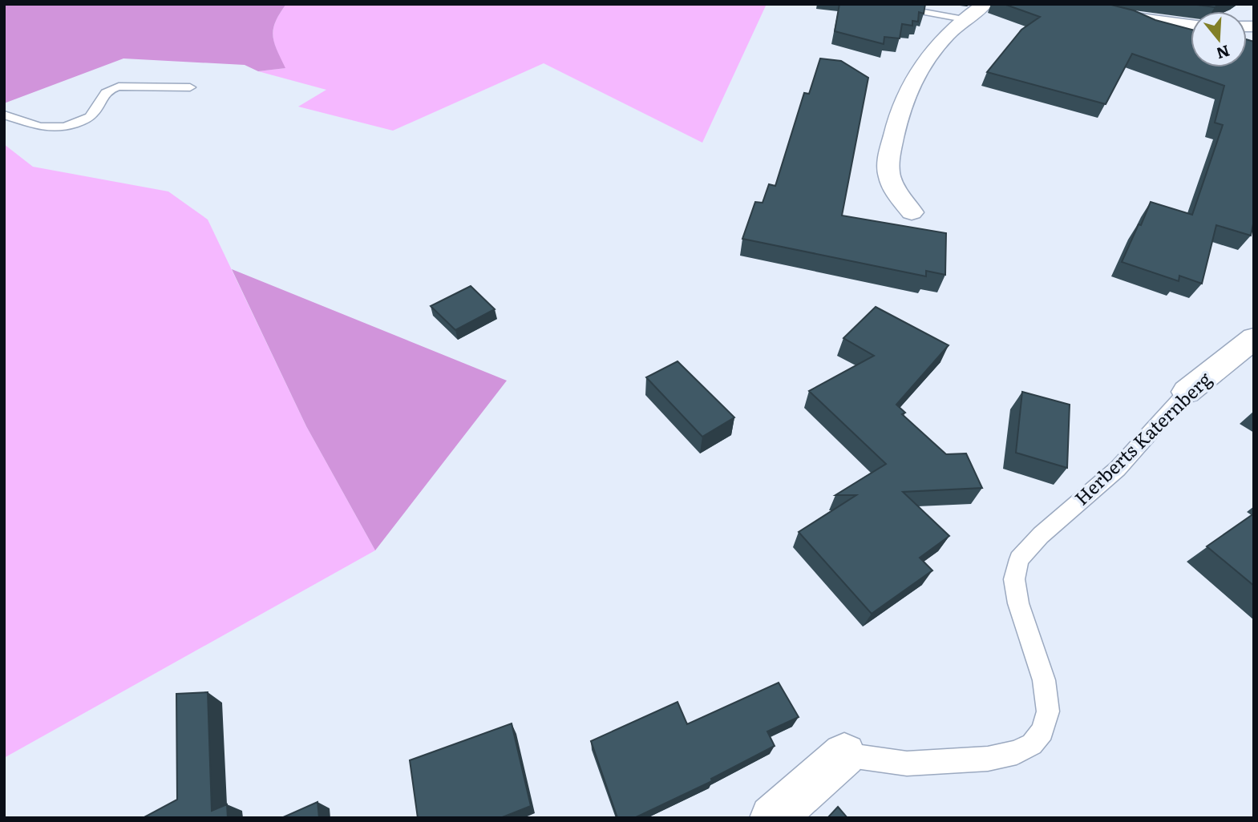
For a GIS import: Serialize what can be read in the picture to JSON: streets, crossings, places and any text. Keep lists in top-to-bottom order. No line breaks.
{"streets":{"street":["Herberts Katernberg"]},"north":"bottom"}
